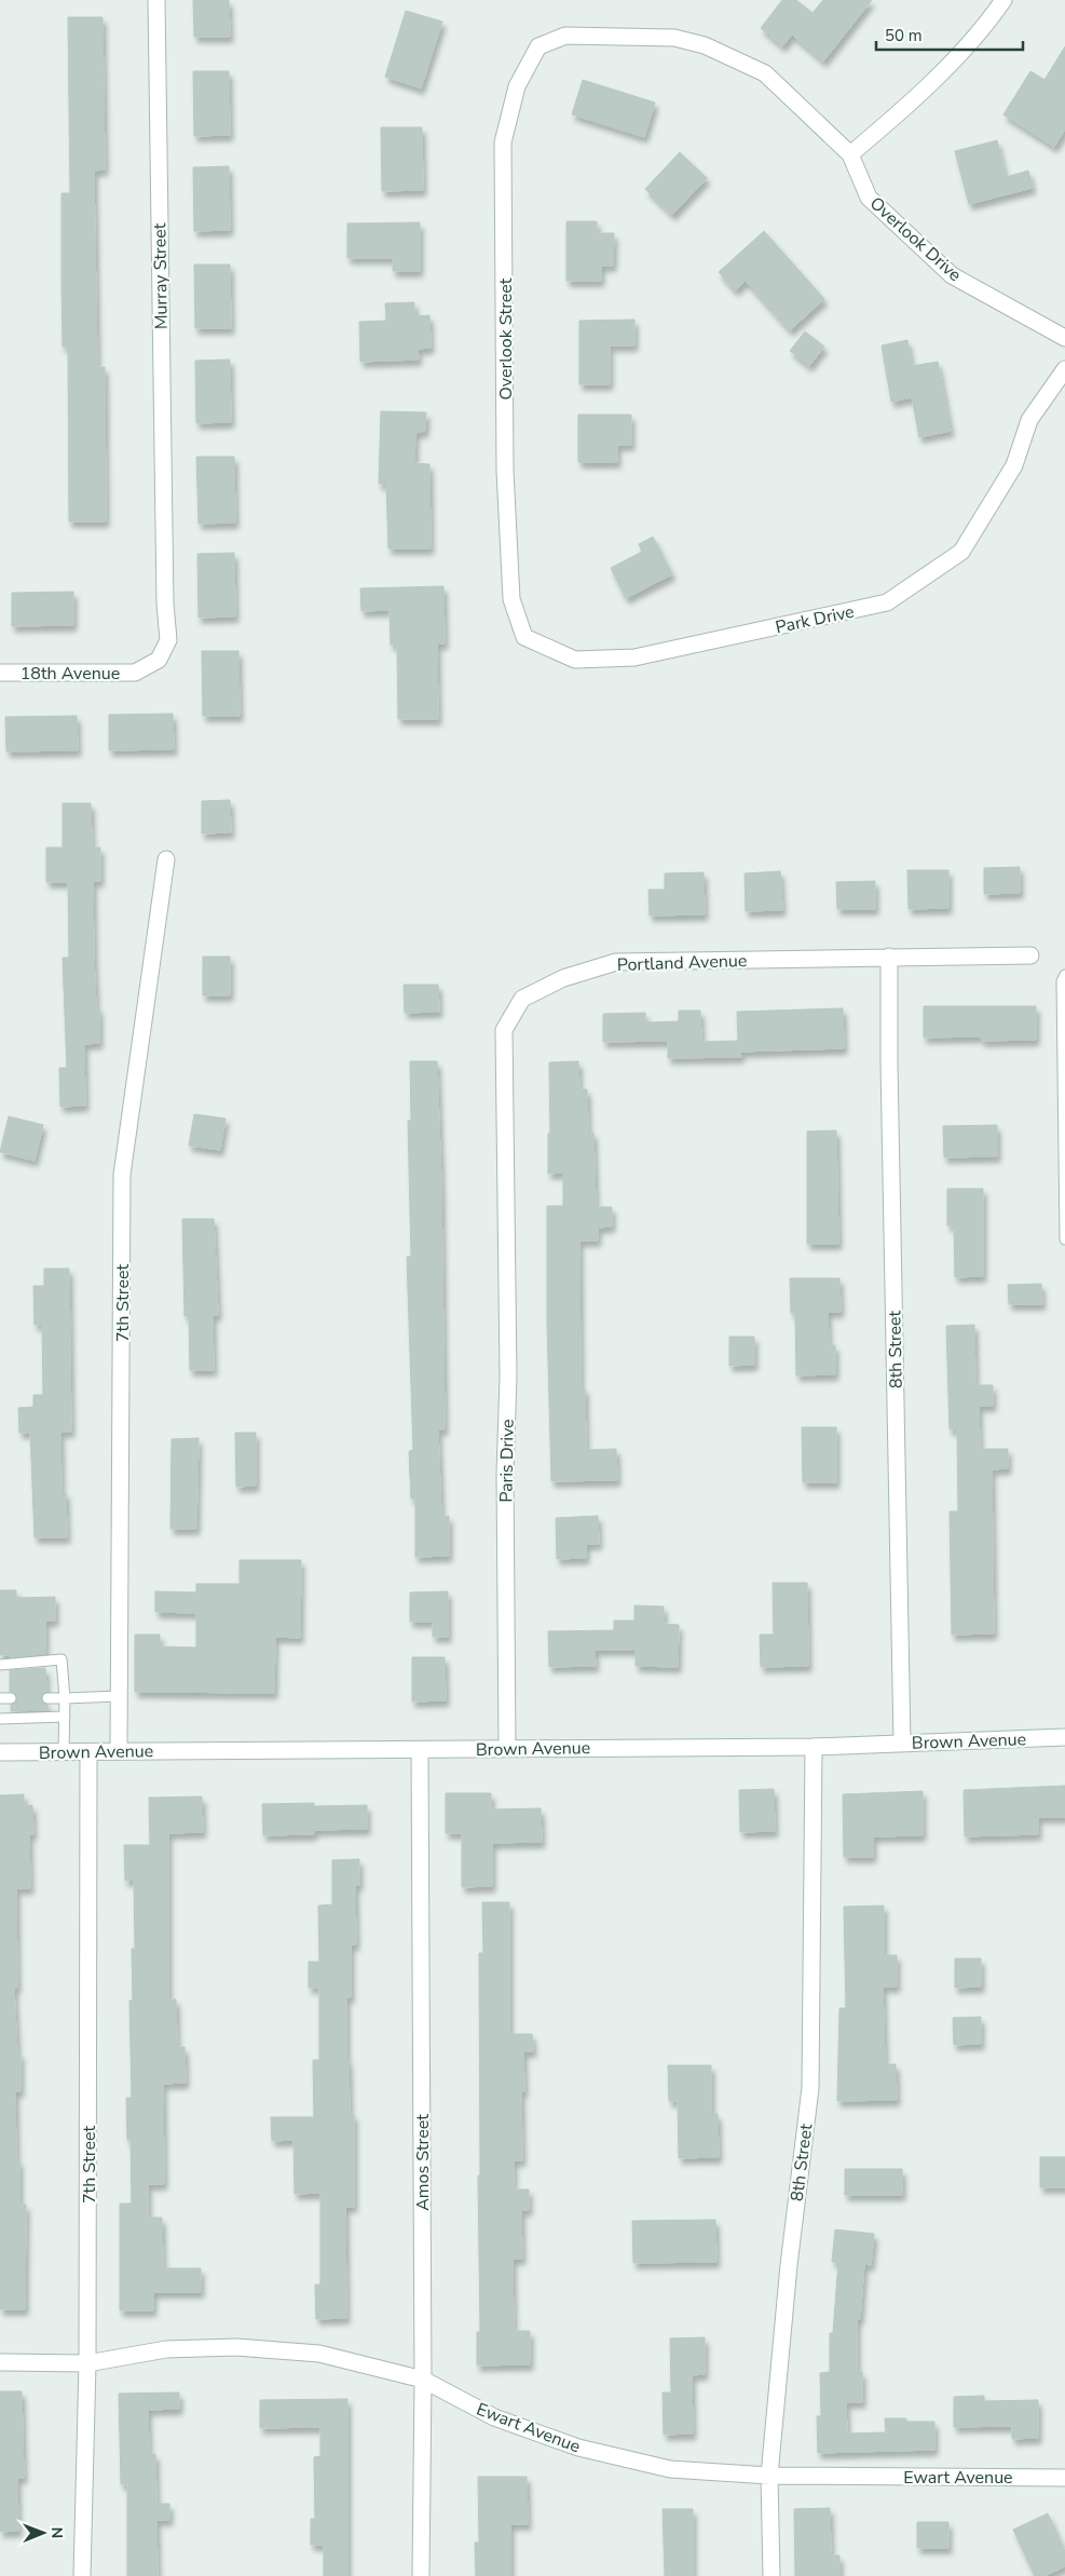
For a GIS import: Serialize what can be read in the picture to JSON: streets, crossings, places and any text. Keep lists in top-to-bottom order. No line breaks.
{"streets":{"street":["Overlook Drive","Murray Street","Overlook Street","Park Drive","18th Avenue","Portland Avenue","7th Street","8th Street","Paris Drive","Brown Avenue","Amos Street","Ewart Avenue"]},"crossings":[["Overlook Drive","Overlook Street"],["Murray Street","18th Avenue"],["Overlook Street","Park Drive"],["Portland Avenue","8th Street"],["Portland Avenue","Paris Drive"],["7th Street","Brown Avenue"],["7th Street","Ewart Avenue"],["8th Street","Brown Avenue"],["8th Street","Ewart Avenue"],["Paris Drive","Brown Avenue"],["Brown Avenue","Amos Street"],["Amos Street","Ewart Avenue"]],"scale_bar":"50 m","north":"right"}
